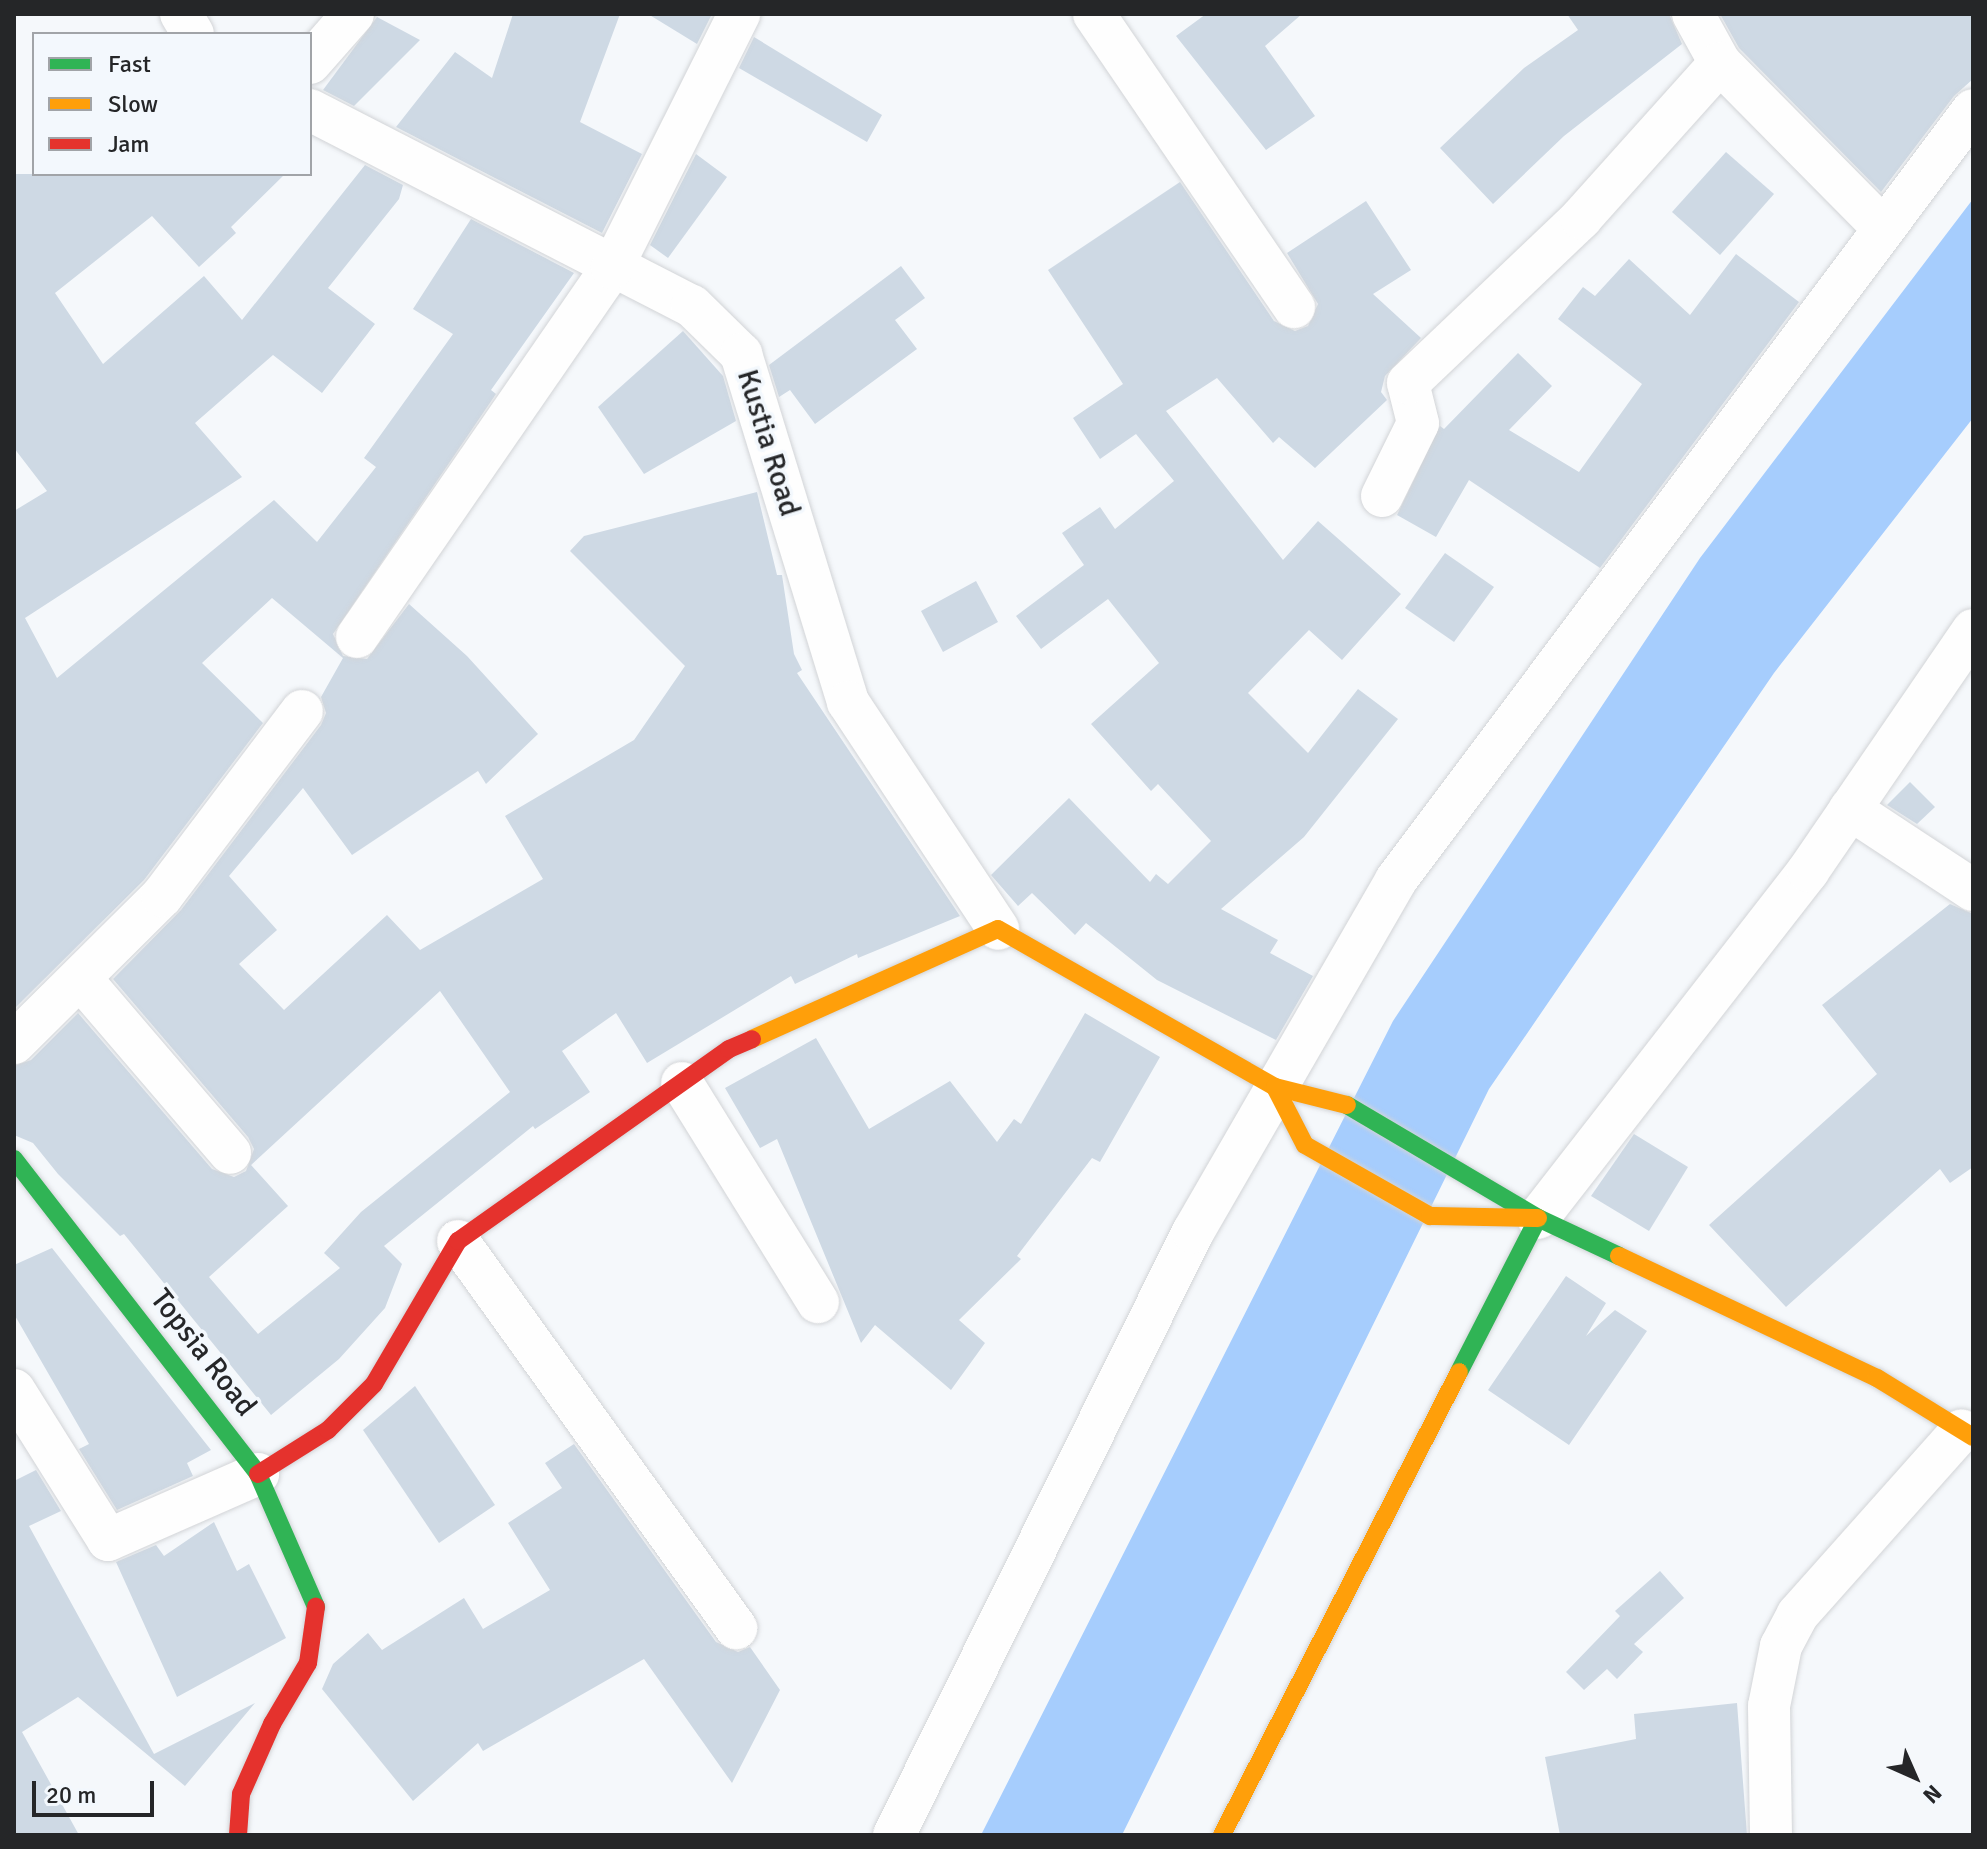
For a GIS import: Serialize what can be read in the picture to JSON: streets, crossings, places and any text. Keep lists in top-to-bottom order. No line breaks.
{"streets":{"street":["Kustia Road","Topsia Road"]},"legend":["Fast","Slow","Jam"],"scale_bar":"20 m","north":"bottom right"}
